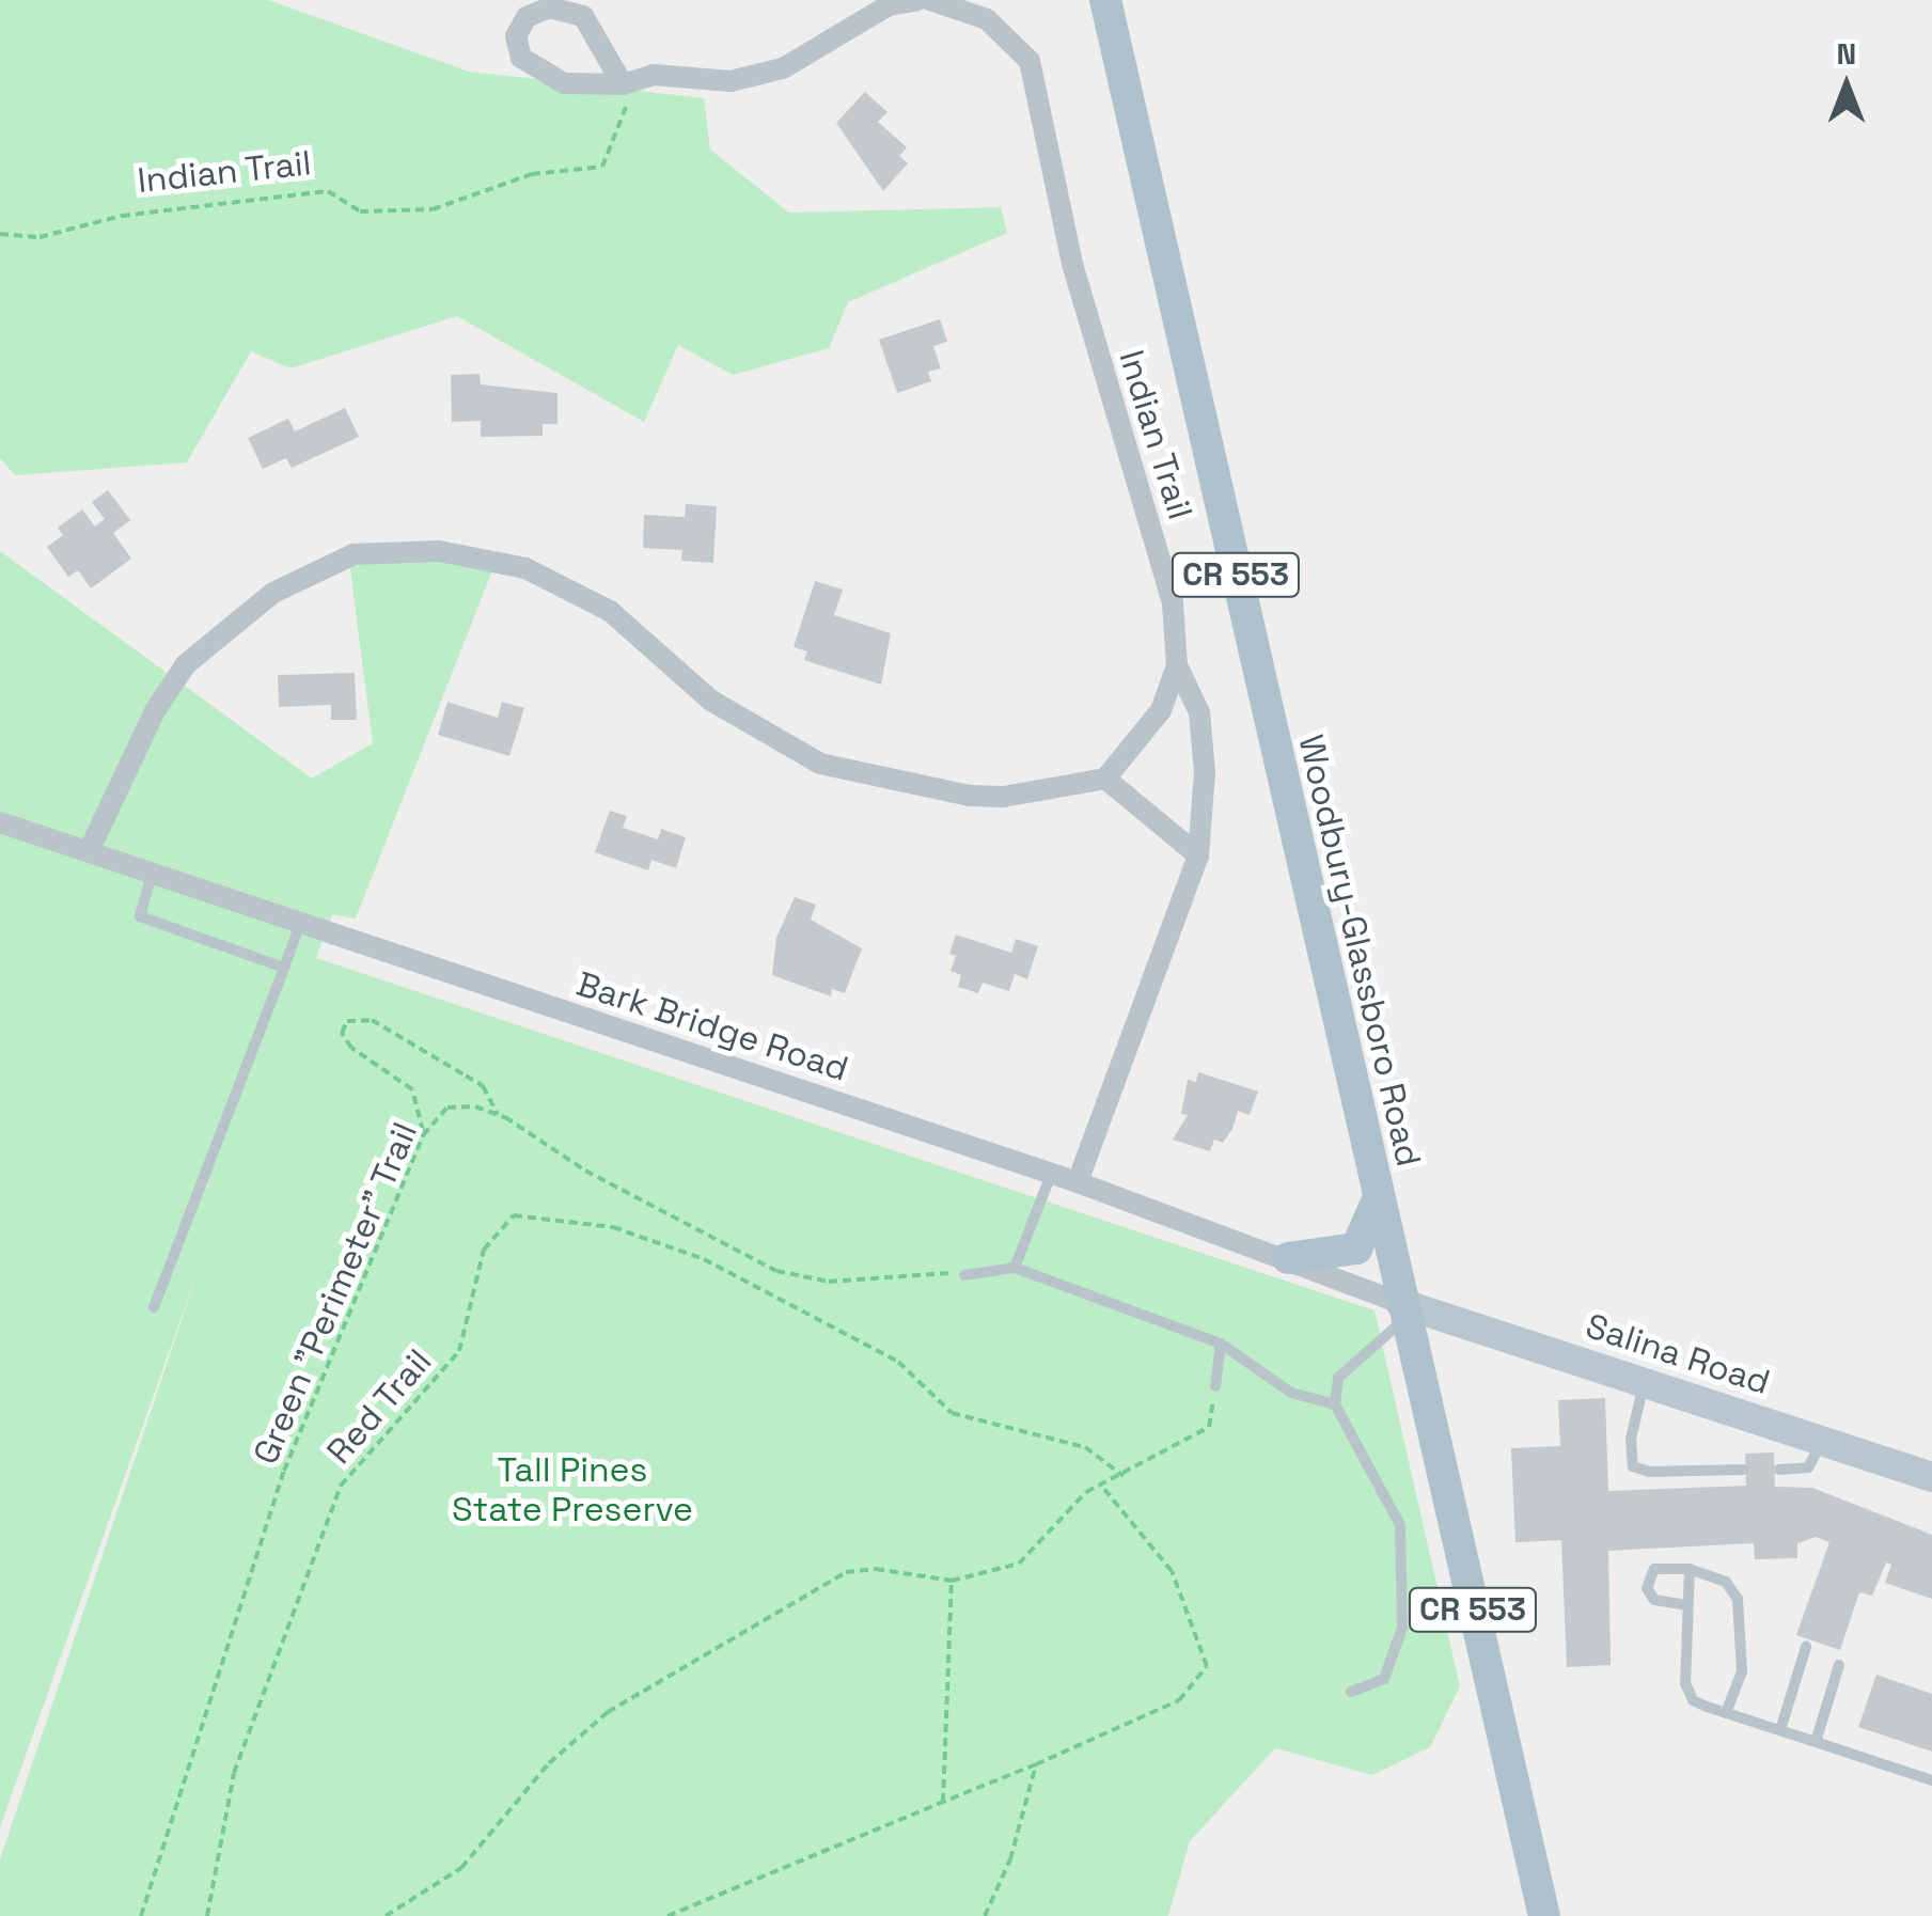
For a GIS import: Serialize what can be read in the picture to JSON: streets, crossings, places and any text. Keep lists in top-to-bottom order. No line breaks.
{"streets":{"main road":["CR 553","Woodbury-Glassboro Road"],"street":["Indian Trail","Bark Bridge Road","Salina Road"],"path":["Green \"Perimeter\" Trail","Red Trail"]},"crossings":[["Indian Trail","Bark Bridge Road"],["Woodbury-Glassboro Road","Bark Bridge Road"],["Woodbury-Glassboro Road","Salina Road"],["Bark Bridge Road","Salina Road"]],"parks":["Tall Pines State Preserve"],"north":"top"}
